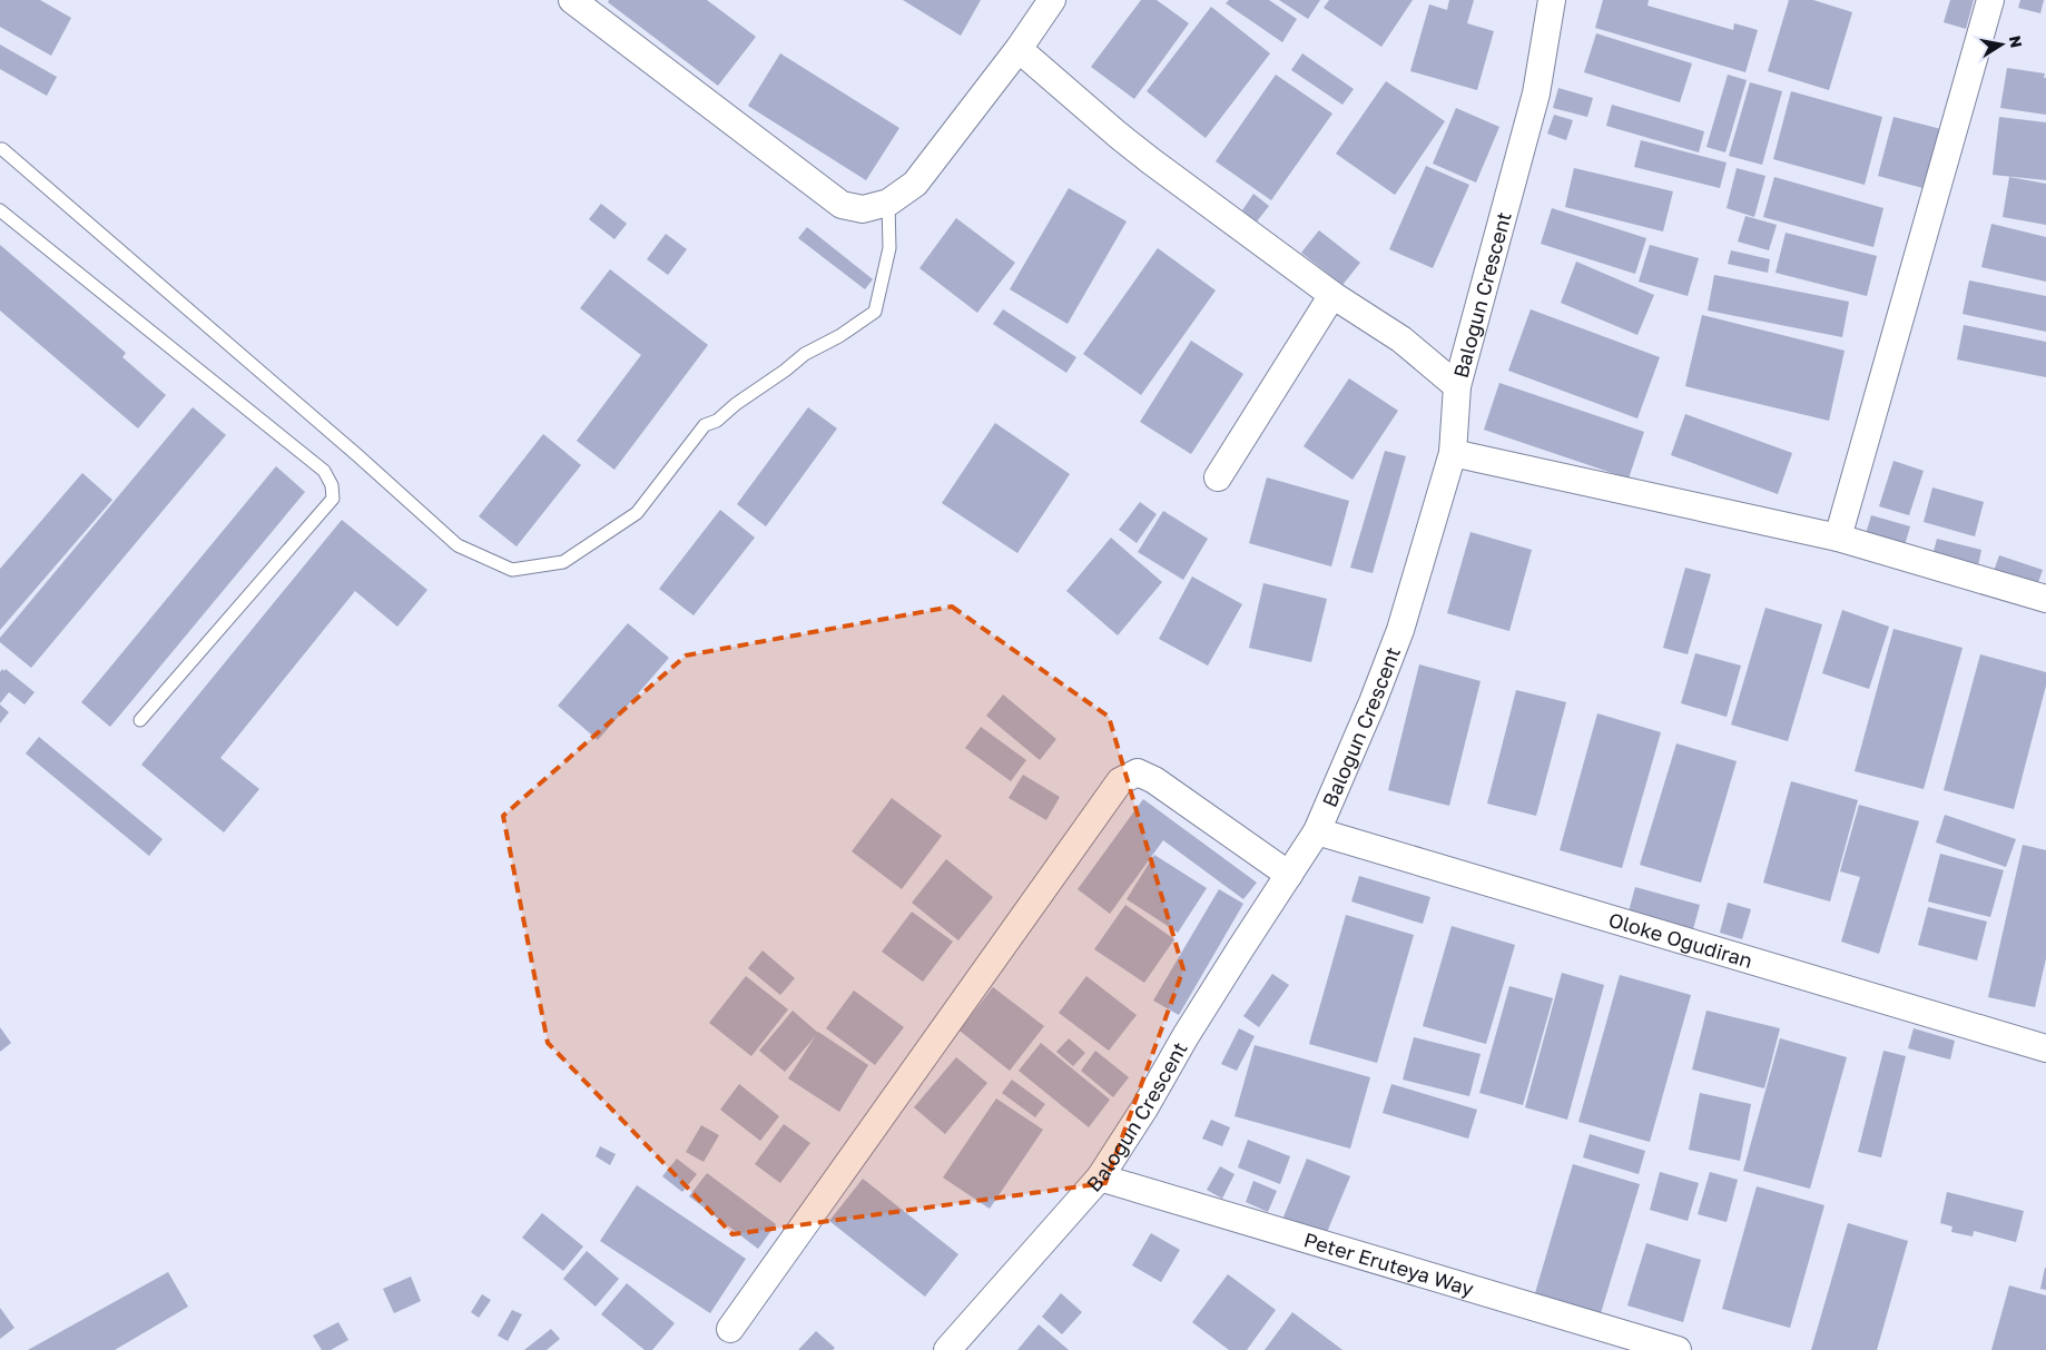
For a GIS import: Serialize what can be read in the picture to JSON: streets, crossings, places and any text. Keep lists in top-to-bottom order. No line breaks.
{"streets":{"street":["Balogun Crescent","Oloke Ogudiran","Peter Eruteya Way"]},"crossings":[["Balogun Crescent","Oloke Ogudiran"],["Balogun Crescent","Peter Eruteya Way"]],"north":"right"}
